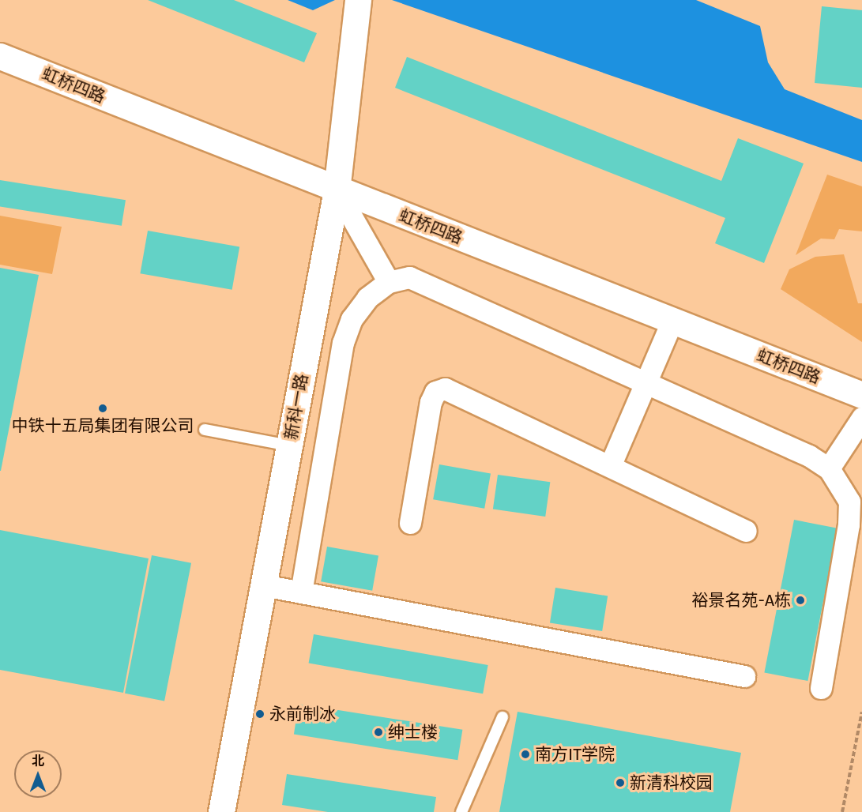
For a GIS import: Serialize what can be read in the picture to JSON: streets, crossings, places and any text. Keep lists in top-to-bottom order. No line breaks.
{"streets":{"street":["虹桥四路","新科一路"]},"crossings":[["虹桥四路","新科一路"]],"places":["中铁十五局集团有限公司","裕景名苑-A栋","永前制冰","绅士楼","南方IT学院","新清科校园"],"north":"top"}
